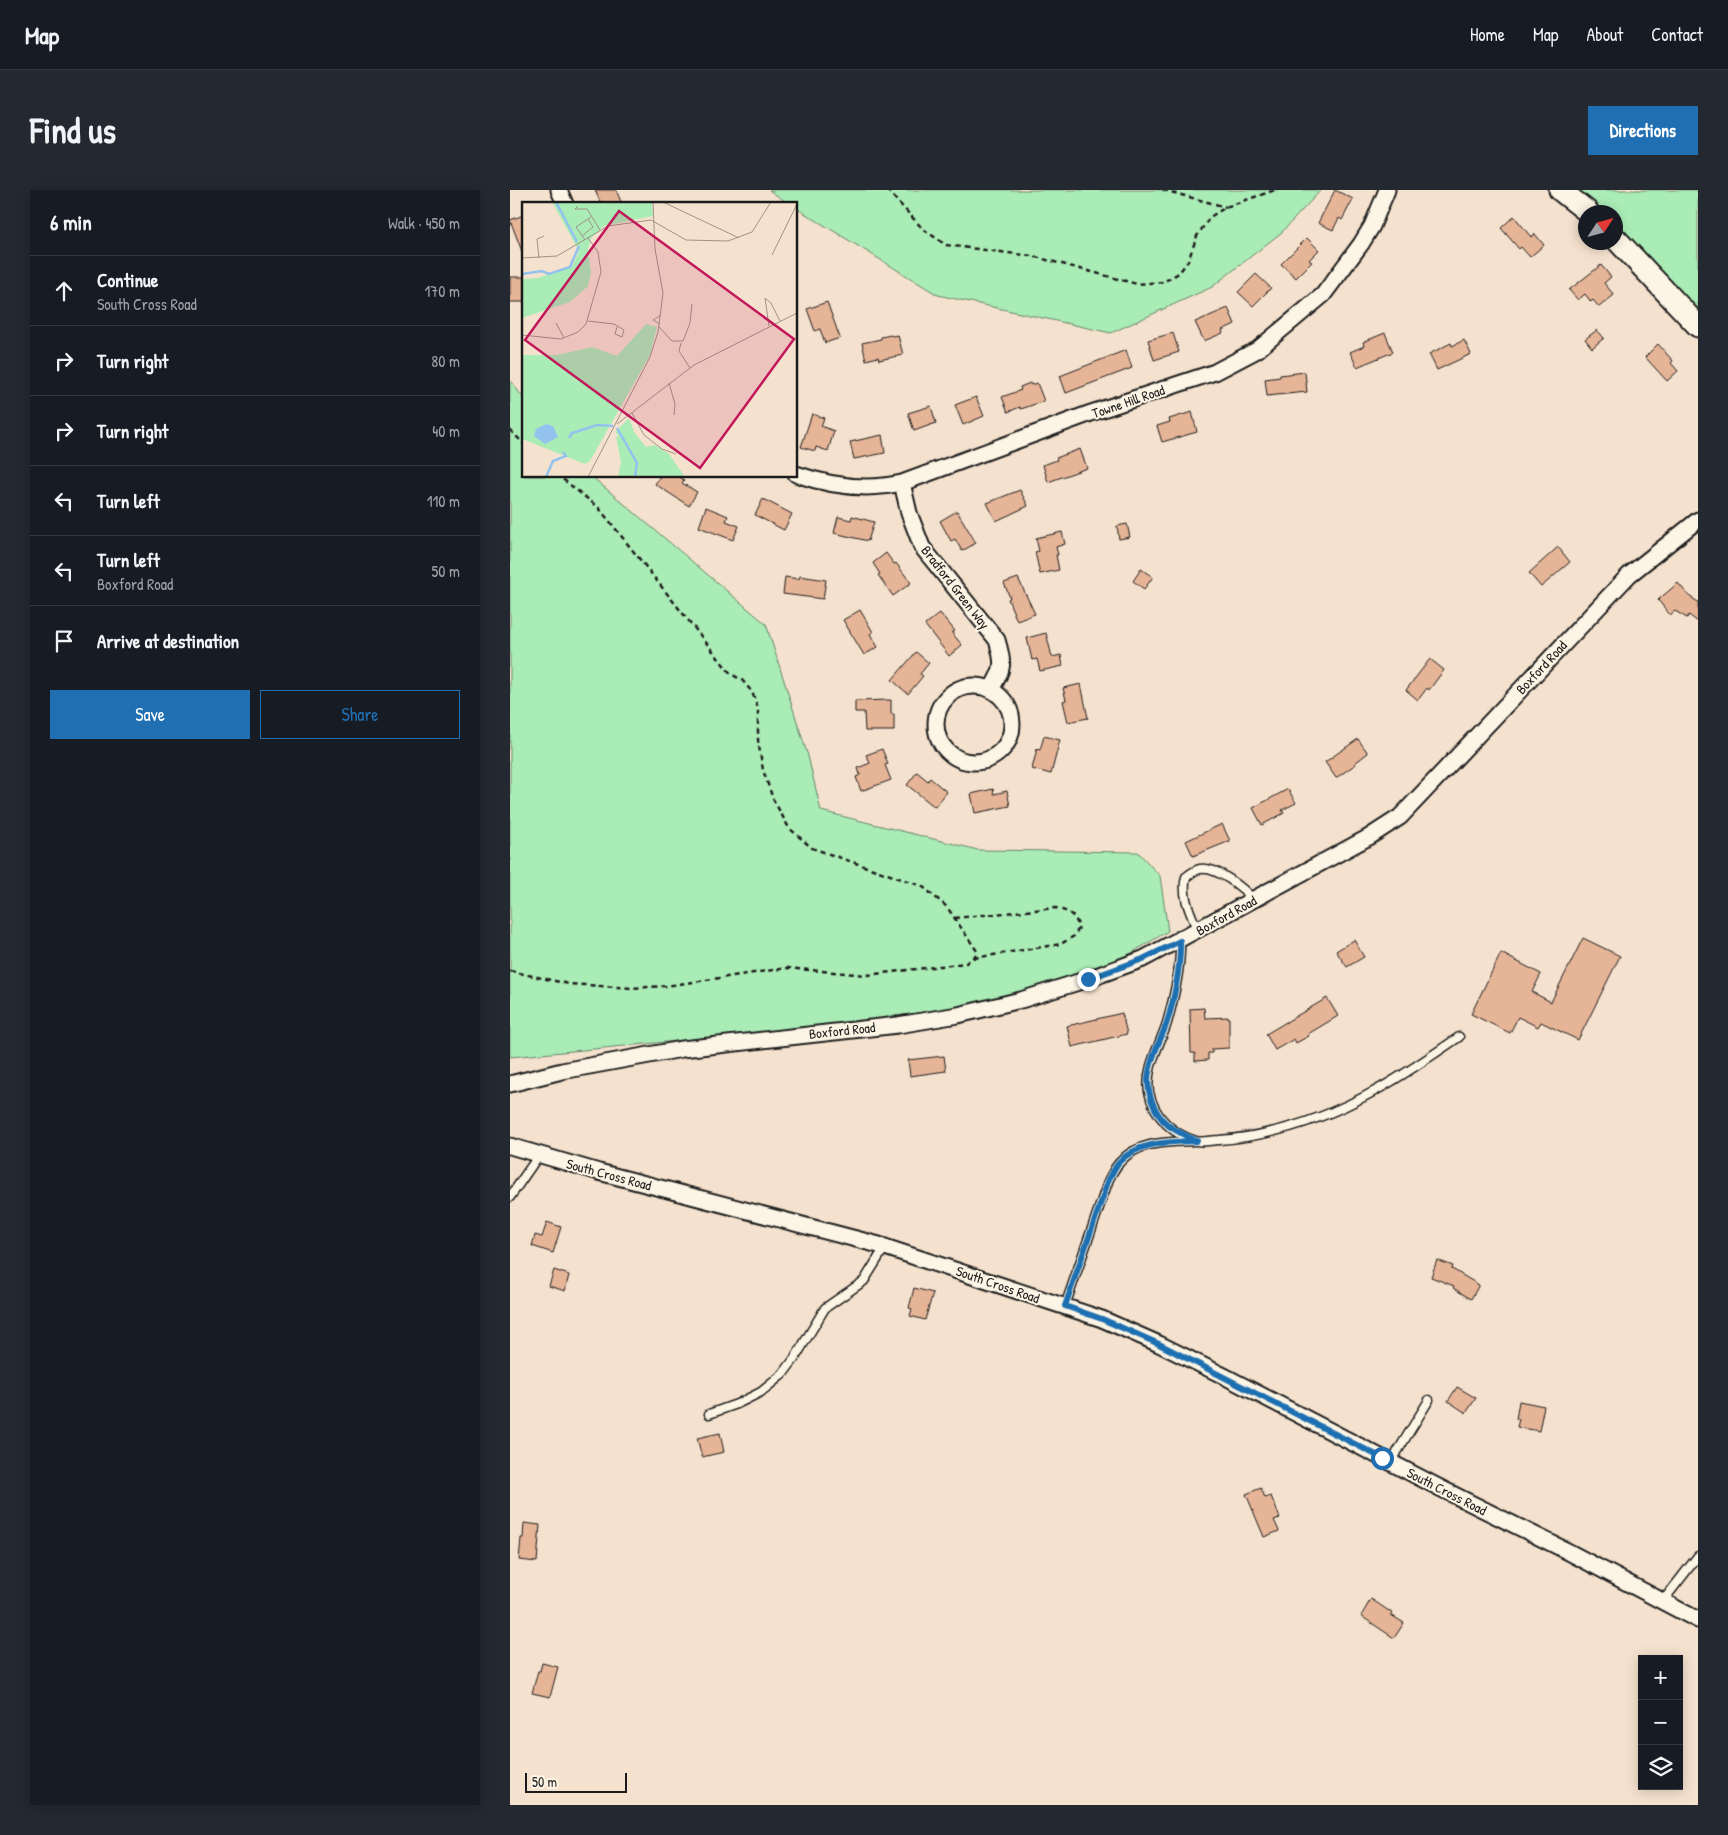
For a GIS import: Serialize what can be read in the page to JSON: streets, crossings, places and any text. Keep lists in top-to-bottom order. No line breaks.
{"streets":{"street":["Towne Hill Road","Bradford Green Way","Boxford Road","South Cross Road"]},"crossings":[["Towne Hill Road","Bradford Green Way"]],"scale_bar":"50 m","north":"top right","page":{"header":"Map","nav":["Home","Map","About","Contact"],"buttons":["Directions",["Save","Share"]],"title":"Find us","heading":["6 min","Walk · 450 m"],"list":[["Continue","South Cross Road","170 m"],["Turn right","80 m"],["Turn right","40 m"],["Turn left","110 m"],["Turn left","Boxford Road","50 m"],"Arrive at destination"],"map_buttons":["+","−"],"scale":"50 m"}}
